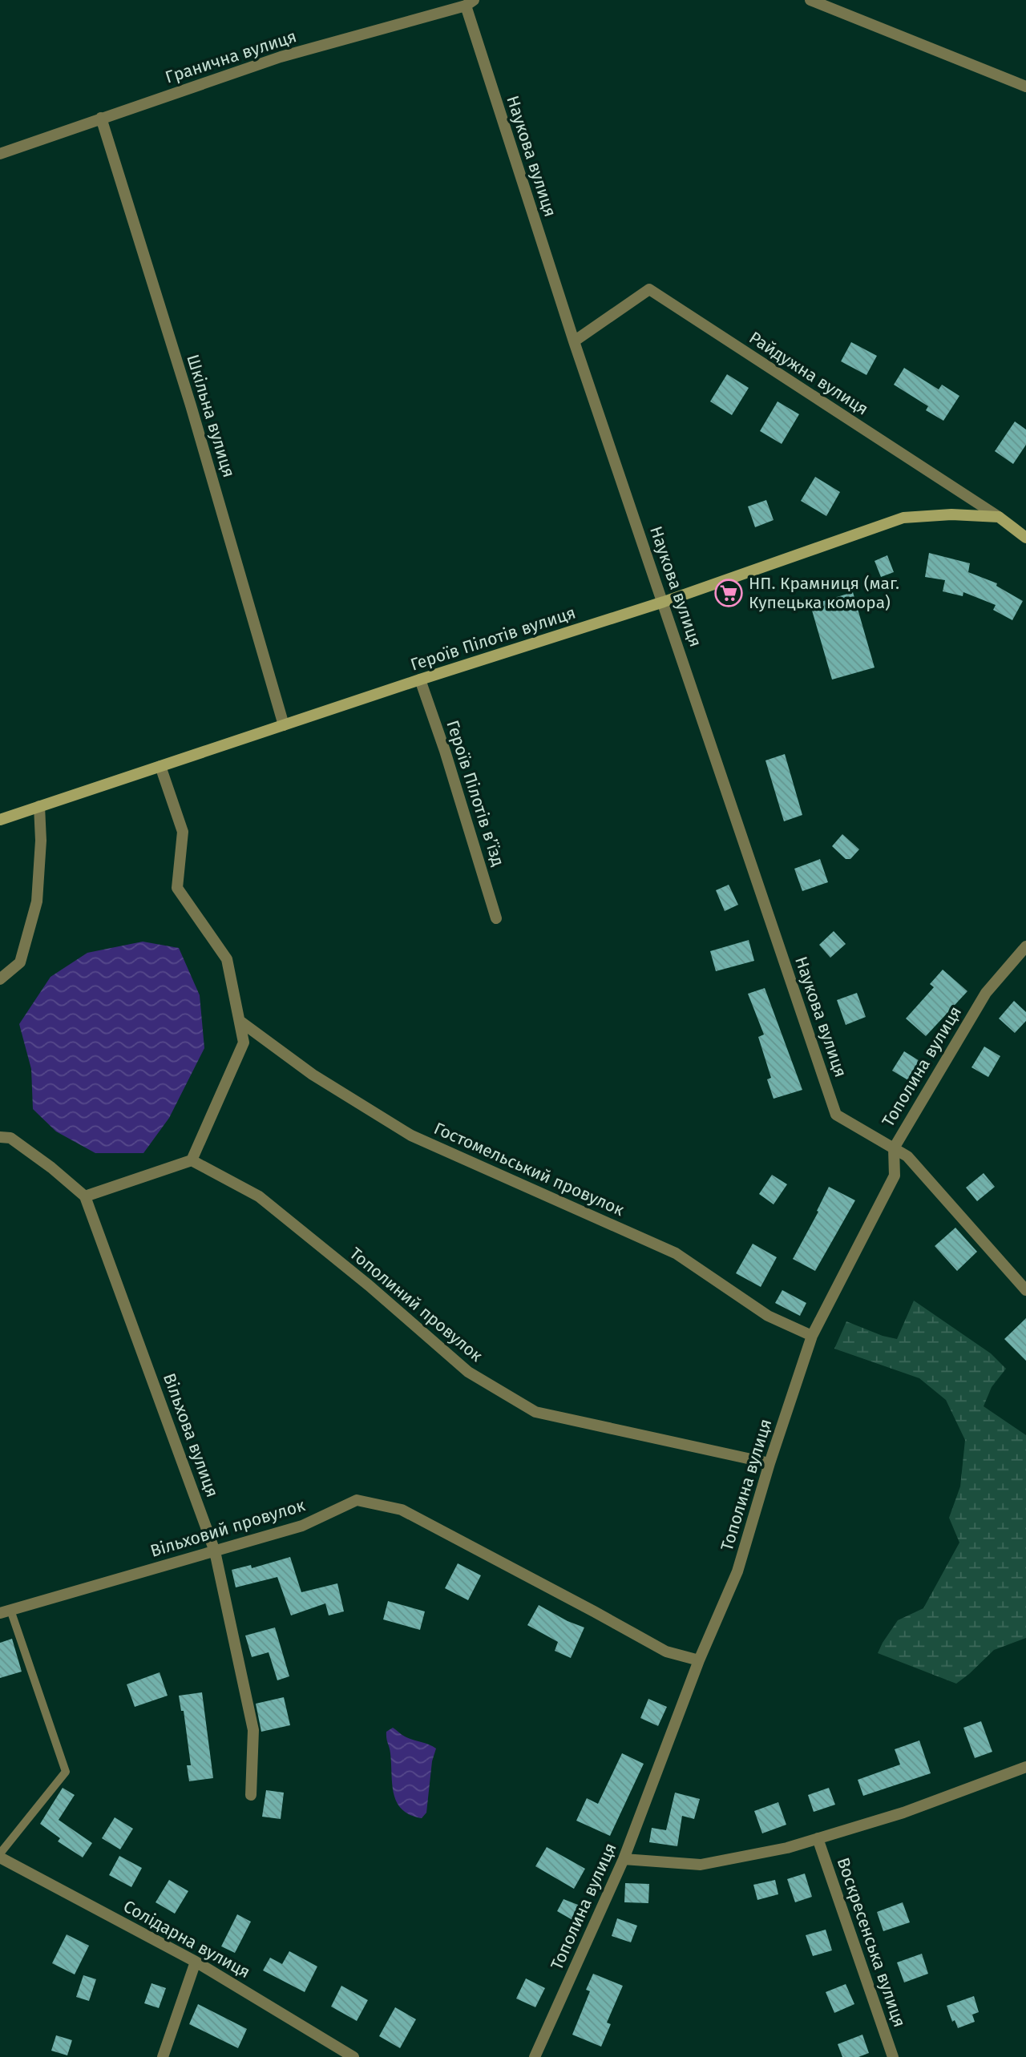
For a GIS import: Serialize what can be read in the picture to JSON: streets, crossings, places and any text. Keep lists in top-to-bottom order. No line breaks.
{"streets":{"street":["Гранична вулиця","Наукова вулиця","Райдужна вулиця","Шкільна вулиця","Героїв Пілотів вулиця","Героїв Пілотів в’їзд","Тополина вулиця","Гостомельський провулок","Тополиний провулок","Вільхова вулиця","Вільховий провулок","Солідарна вулиця","Воскресенська вулиця"]},"crossings":[["Гранична вулиця","Наукова вулиця"],["Гранична вулиця","Шкільна вулиця"],["Наукова вулиця","Райдужна вулиця"],["Наукова вулиця","Героїв Пілотів вулиця"],["Наукова вулиця","Тополина вулиця"],["Райдужна вулиця","Героїв Пілотів вулиця"],["Шкільна вулиця","Героїв Пілотів вулиця"],["Героїв Пілотів вулиця","Героїв Пілотів в’їзд"],["Тополина вулиця","Гостомельський провулок"],["Тополина вулиця","Тополиний провулок"],["Тополина вулиця","Вільховий провулок"],["Вільхова вулиця","Вільховий провулок"]],"places":{"supermarket":["НП. Крамниця (маг. Купецька комора)"]}}
